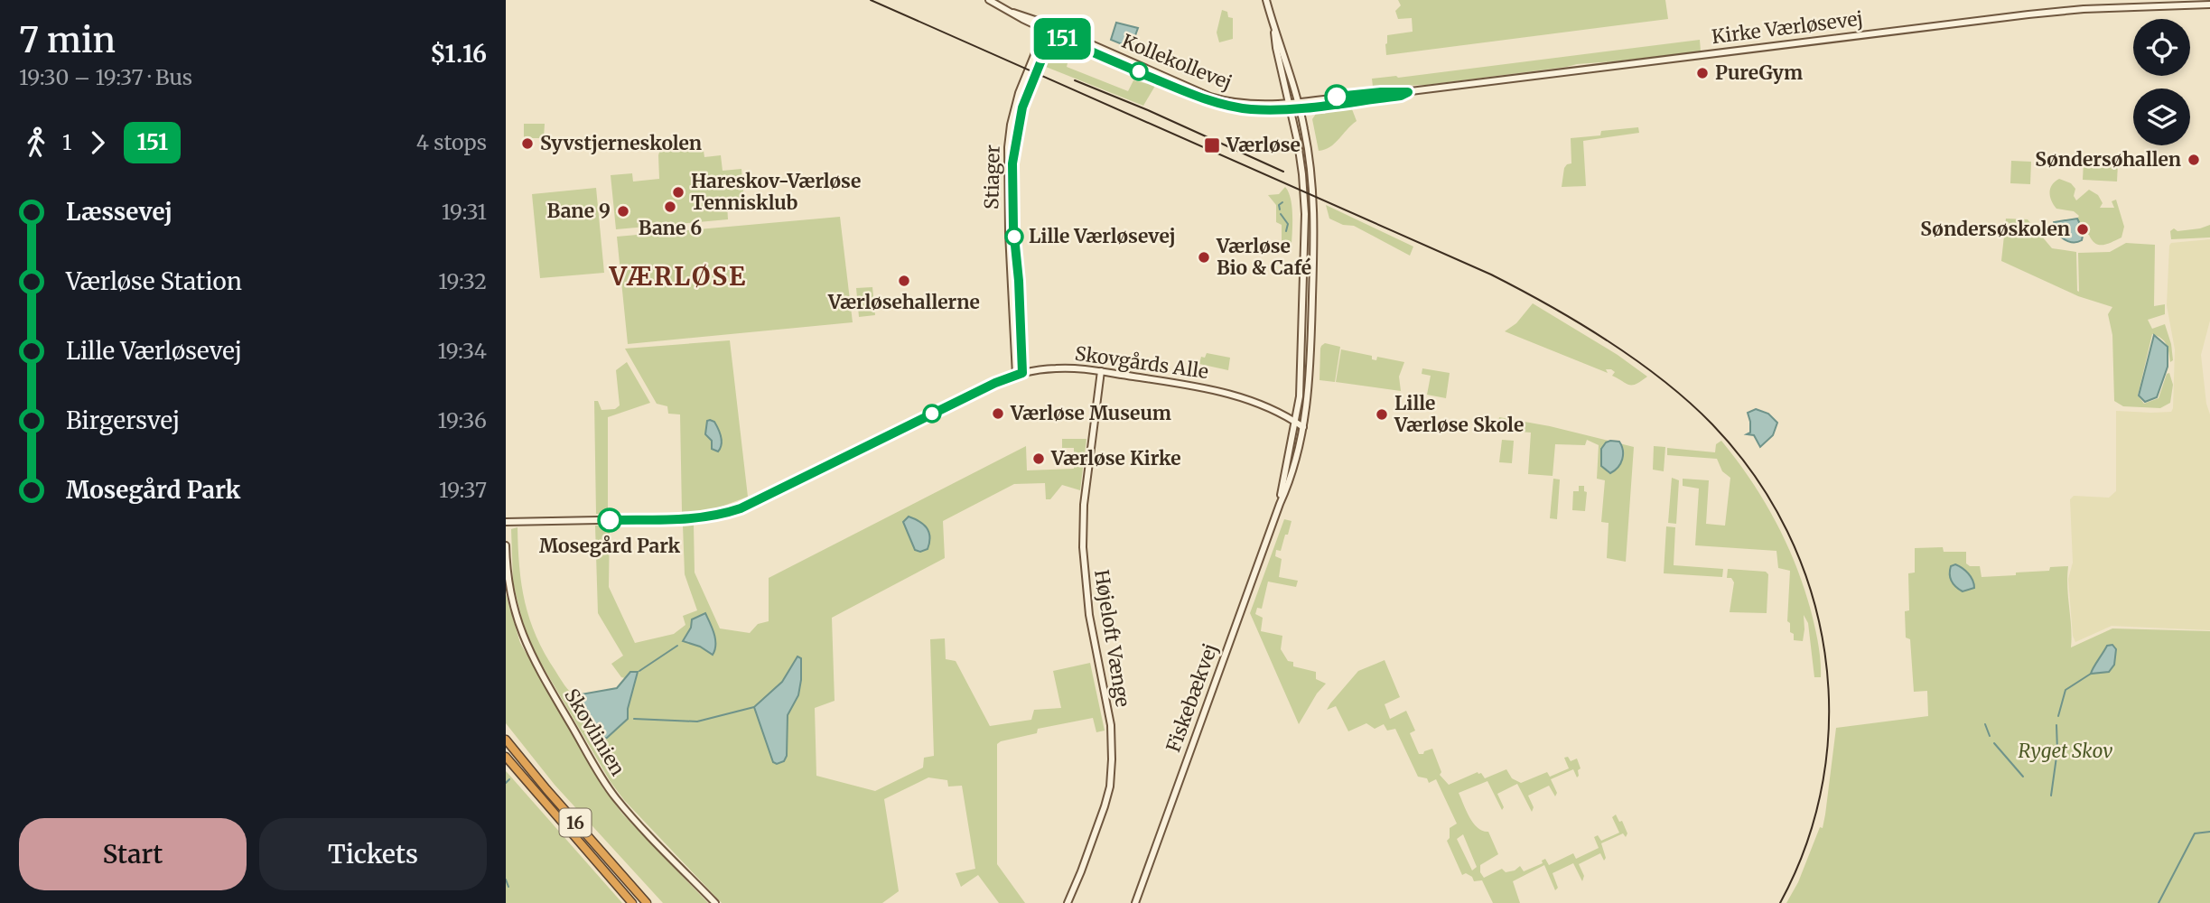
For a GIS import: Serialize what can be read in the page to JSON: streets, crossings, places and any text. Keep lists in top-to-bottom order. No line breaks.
{"streets":{"highway":["16"],"street":["Kirke Værløsevej","Kollekollevej","Stiager","Skovgårds Alle","Højeloft Vænge","Fiskebækvej","Skovlinien"]},"crossings":[["Kirke Værløsevej","Kollekollevej"],["Kirke Værløsevej","Fiskebækvej"],["Kollekollevej","Stiager"],["Kollekollevej","Fiskebækvej"],["Stiager","Skovgårds Alle"],["Skovgårds Alle","Højeloft Vænge"],["Skovgårds Alle","Fiskebækvej"]],"districts":["VÆRLØSE"],"parks":["Ryget Skov"],"places":{"other":["PureGym","Syvstjerneskolen","Søndersøhallen","Hareskov-Værløse Tennisklub","Bane 6","Bane 9","Søndersøskolen","Lille Værløsevej","Værløse Bio & Café","Værløsehallerne","Værløse Museum","Lille Værløse Skole","Værløse Kirke","Mosegård Park"],"transit":["Værløse"]},"lines":["bus line 151"],"page":{"heading":["7 min","19:30 – 19:37 · Bus","$1.16"],"on_map":"151","legs":["1","151","4 stops"],"list":[{"name":"Læssevej","value":"19:31"},{"name":"Værløse Station","value":"19:32"},{"name":"Lille Værløsevej","value":"19:34"},{"name":"Birgersvej","value":"19:36"},{"name":"Mosegård Park","value":"19:37"}],"buttons":["Start","Tickets"]}}
